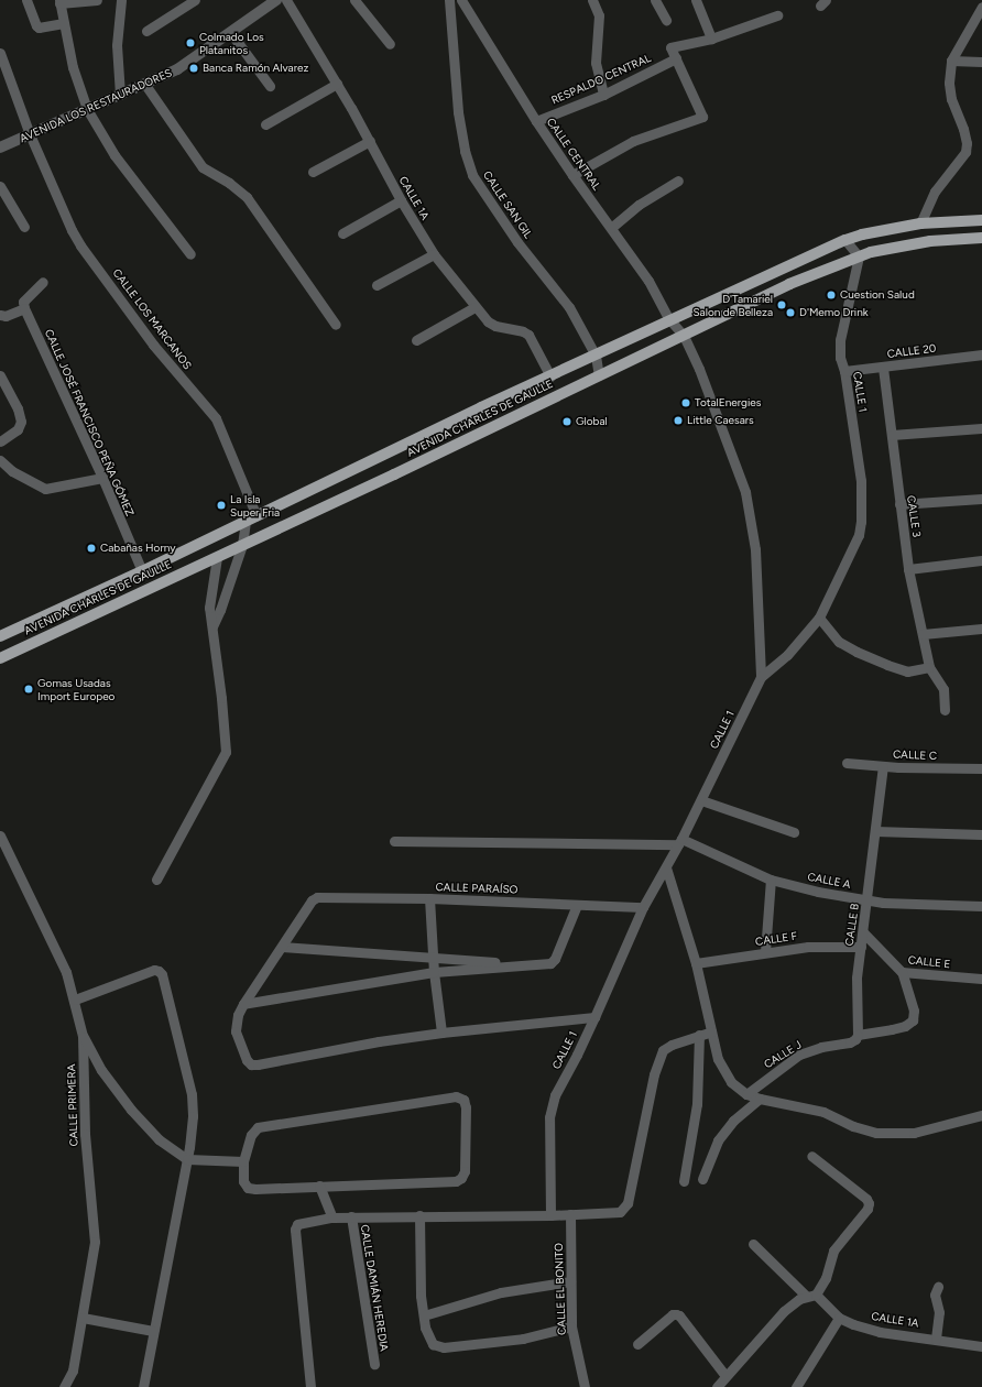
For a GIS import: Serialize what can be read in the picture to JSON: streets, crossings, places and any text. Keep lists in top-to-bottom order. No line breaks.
{"streets":{"main road":["AVENIDA CHARLES DE GAULLE"],"street":["RESPALDO CENTRAL","AVENIDA LOS RESTAURADORES","CALLE CENTRAL","CALLE 1A","CALLE SAN GIL","CALLE LOS MARCANOS","CALLE 20","CALLE 1","CALLE JOSÉ FRANCISCO PEÑA GÓMEZ","CALLE 3","CALLE C","CALLE A","CALLE PARAÍSO","CALLE B","CALLE F","CALLE E","CALLE J","CALLE PRIMERA","CALLE DAMIÁN HEREDIA","CALLE EL BONITO"]},"crossings":[["RESPALDO CENTRAL","CALLE CENTRAL"],["AVENIDA LOS RESTAURADORES","CALLE LOS MARCANOS"],["CALLE CENTRAL","CALLE 1"],["CALLE CENTRAL","AVENIDA CHARLES DE GAULLE"],["CALLE 1A","AVENIDA CHARLES DE GAULLE"],["CALLE SAN GIL","AVENIDA CHARLES DE GAULLE"],["CALLE LOS MARCANOS","AVENIDA CHARLES DE GAULLE"],["CALLE 20","CALLE 1"],["CALLE 20","CALLE 3"],["CALLE 1","AVENIDA CHARLES DE GAULLE"],["CALLE 1","CALLE A"],["CALLE 1","CALLE PARAÍSO"],["AVENIDA CHARLES DE GAULLE","CALLE JOSÉ FRANCISCO PEÑA GÓMEZ"],["CALLE C","CALLE B"],["CALLE A","CALLE B"],["CALLE B","CALLE F"],["CALLE B","CALLE E"],["CALLE B","CALLE J"],["CALLE E","CALLE J"]],"places":["Colmado Los Platanitos","Banca Ramón Alvarez","Cuestion Salud","D'Tamariel Salon de Belleza","D'Memo Drink","TotalEnergies","Little Caesars","Global","La Isla Super Fria","Cabañas Horny","Gomas Usadas Import Europeo"]}
